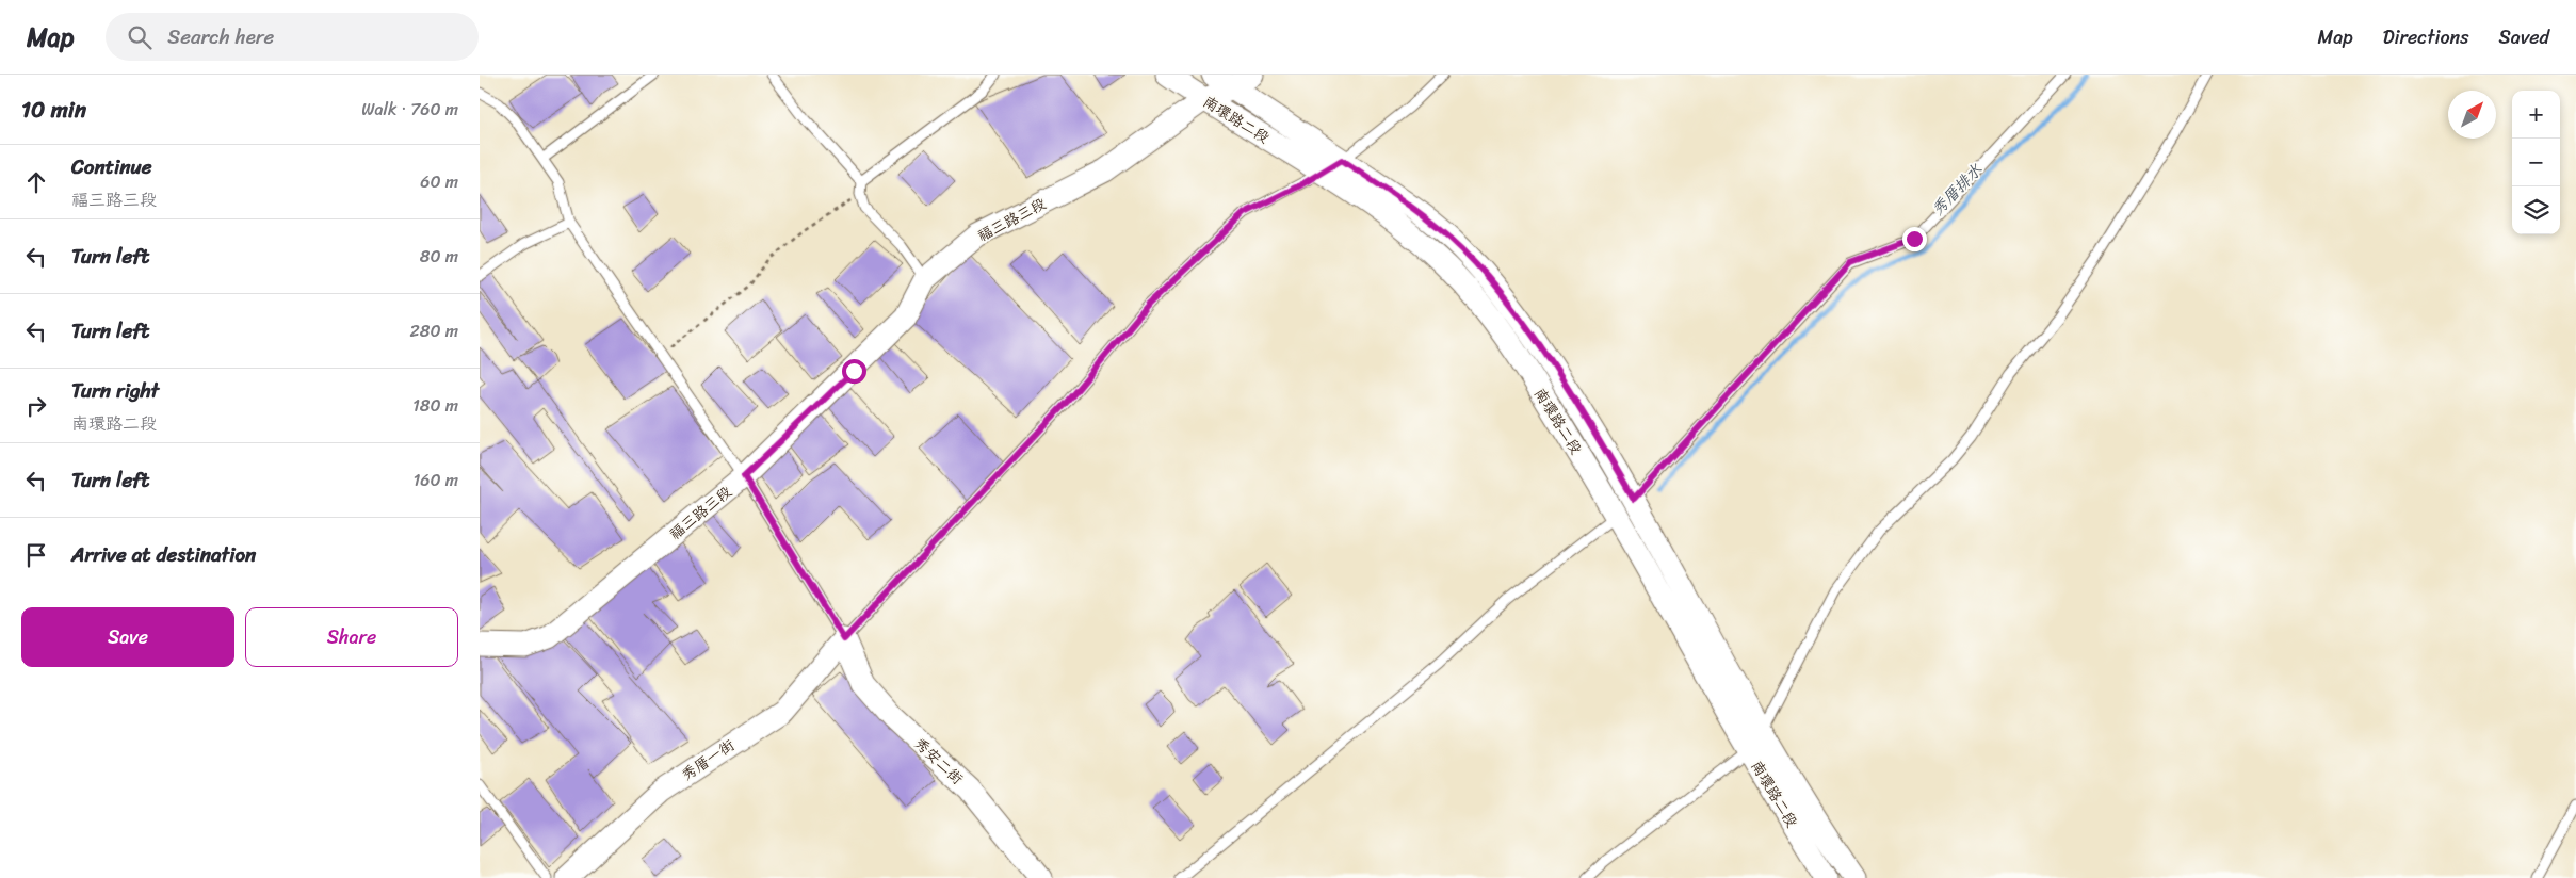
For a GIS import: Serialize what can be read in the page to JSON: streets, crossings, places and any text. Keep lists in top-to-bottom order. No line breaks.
{"streets":{"street":["南環路二段","福三路三段","秀厝一街","秀安二街"]},"crossings":[["南環路二段","福三路三段"],["秀厝一街","秀安二街"]],"water":["秀厝排水"],"north":"top right","page":{"header":"Map","search":"Search here","nav":["Map","Directions","Saved"],"heading":["10 min","Walk · 760 m"],"map_buttons":["+","−"],"list":[["Continue","福三路三段","60 m"],["Turn left","80 m"],["Turn left","280 m"],["Turn right","南環路二段","180 m"],["Turn left","160 m"],"Arrive at destination"],"buttons":["Save","Share"]}}
